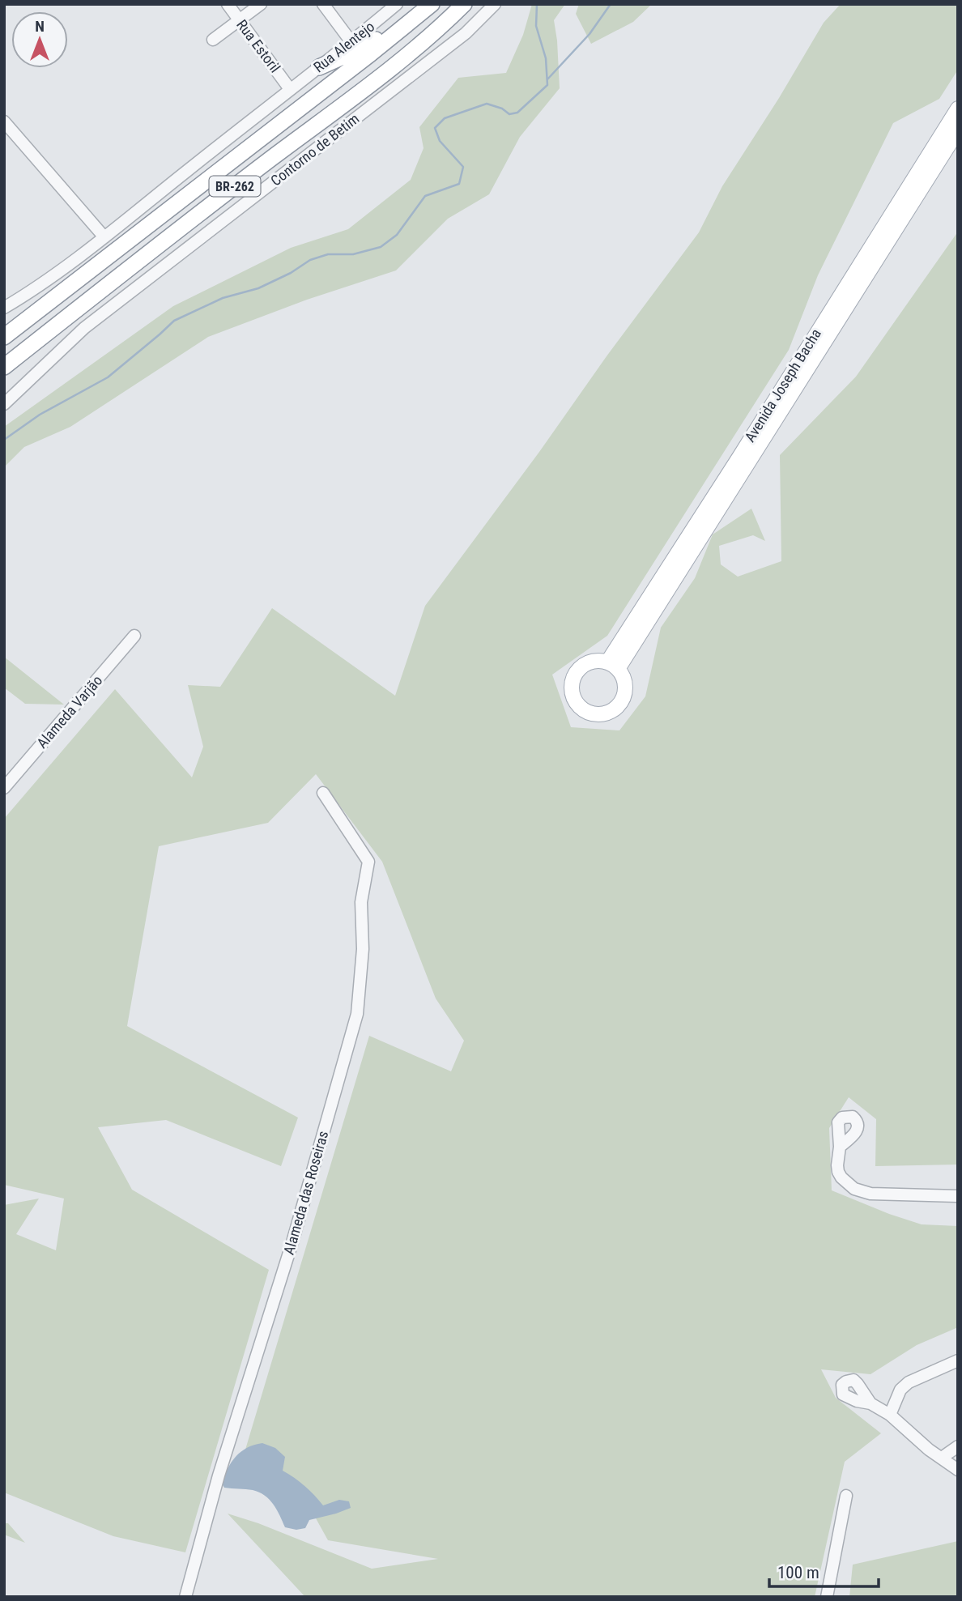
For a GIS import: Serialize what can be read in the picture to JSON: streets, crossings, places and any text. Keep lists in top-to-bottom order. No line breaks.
{"streets":{"highway":["Contorno de Betim","BR-262"],"main road":["Avenida Joseph Bacha"],"street":["Rua Estoril","Rua Alentejo","Alameda Varjão","Alameda das Roseiras"]},"crossings":[["Rua Estoril","Rua Alentejo"]],"scale_bar":"100 m","north":"top"}
